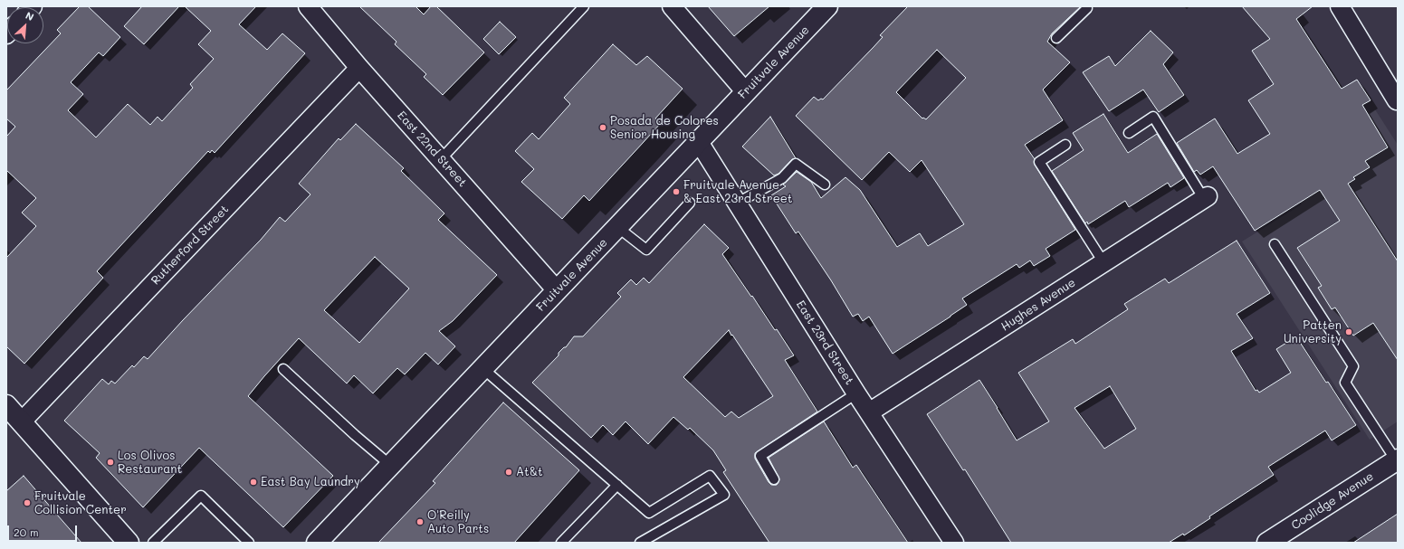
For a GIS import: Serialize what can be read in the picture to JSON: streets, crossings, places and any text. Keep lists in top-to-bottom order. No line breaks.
{"streets":{"main road":["Fruitvale Avenue","Coolidge Avenue"],"street":["East 22nd Street","Rutherford Street","Hughes Avenue","East 23rd Street"]},"crossings":[["Fruitvale Avenue","East 22nd Street"],["Fruitvale Avenue","East 23rd Street"],["East 22nd Street","Rutherford Street"],["Hughes Avenue","East 23rd Street"]],"places":["Posada de Colores Senior Housing","Fruitvale Avenue & East 23rd Street","Patten University","Los Olivos Restaurant","At&t","East Bay Laundry","Fruitvale Collision Center","O'Reilly Auto Parts"],"scale_bar":"20 m","north":"top right"}
